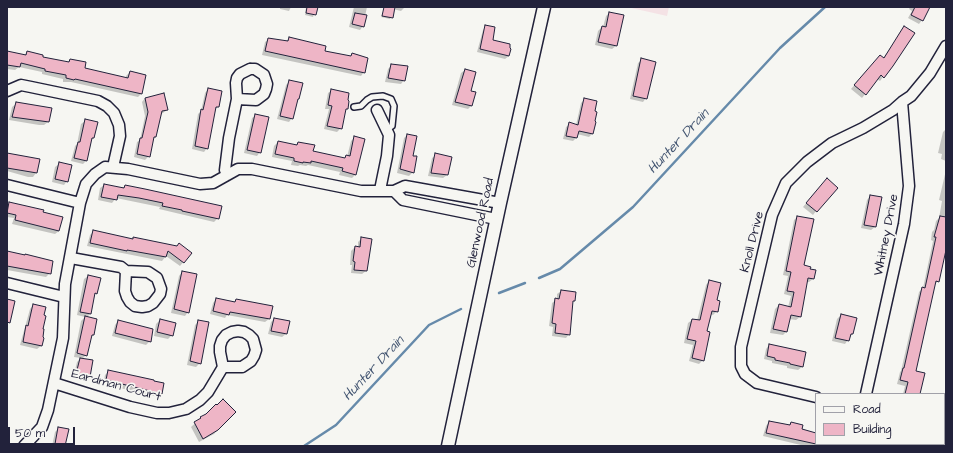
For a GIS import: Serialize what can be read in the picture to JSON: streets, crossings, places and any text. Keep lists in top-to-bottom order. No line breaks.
{"streets":{"street":["Glenwood Road","Whitney Drive","Knoll Drive","Eardman Court"]},"crossings":[["Whitney Drive","Knoll Drive"]],"water":["Hunter Drain"],"legend":["Road","Building"],"scale_bar":"50 m"}
